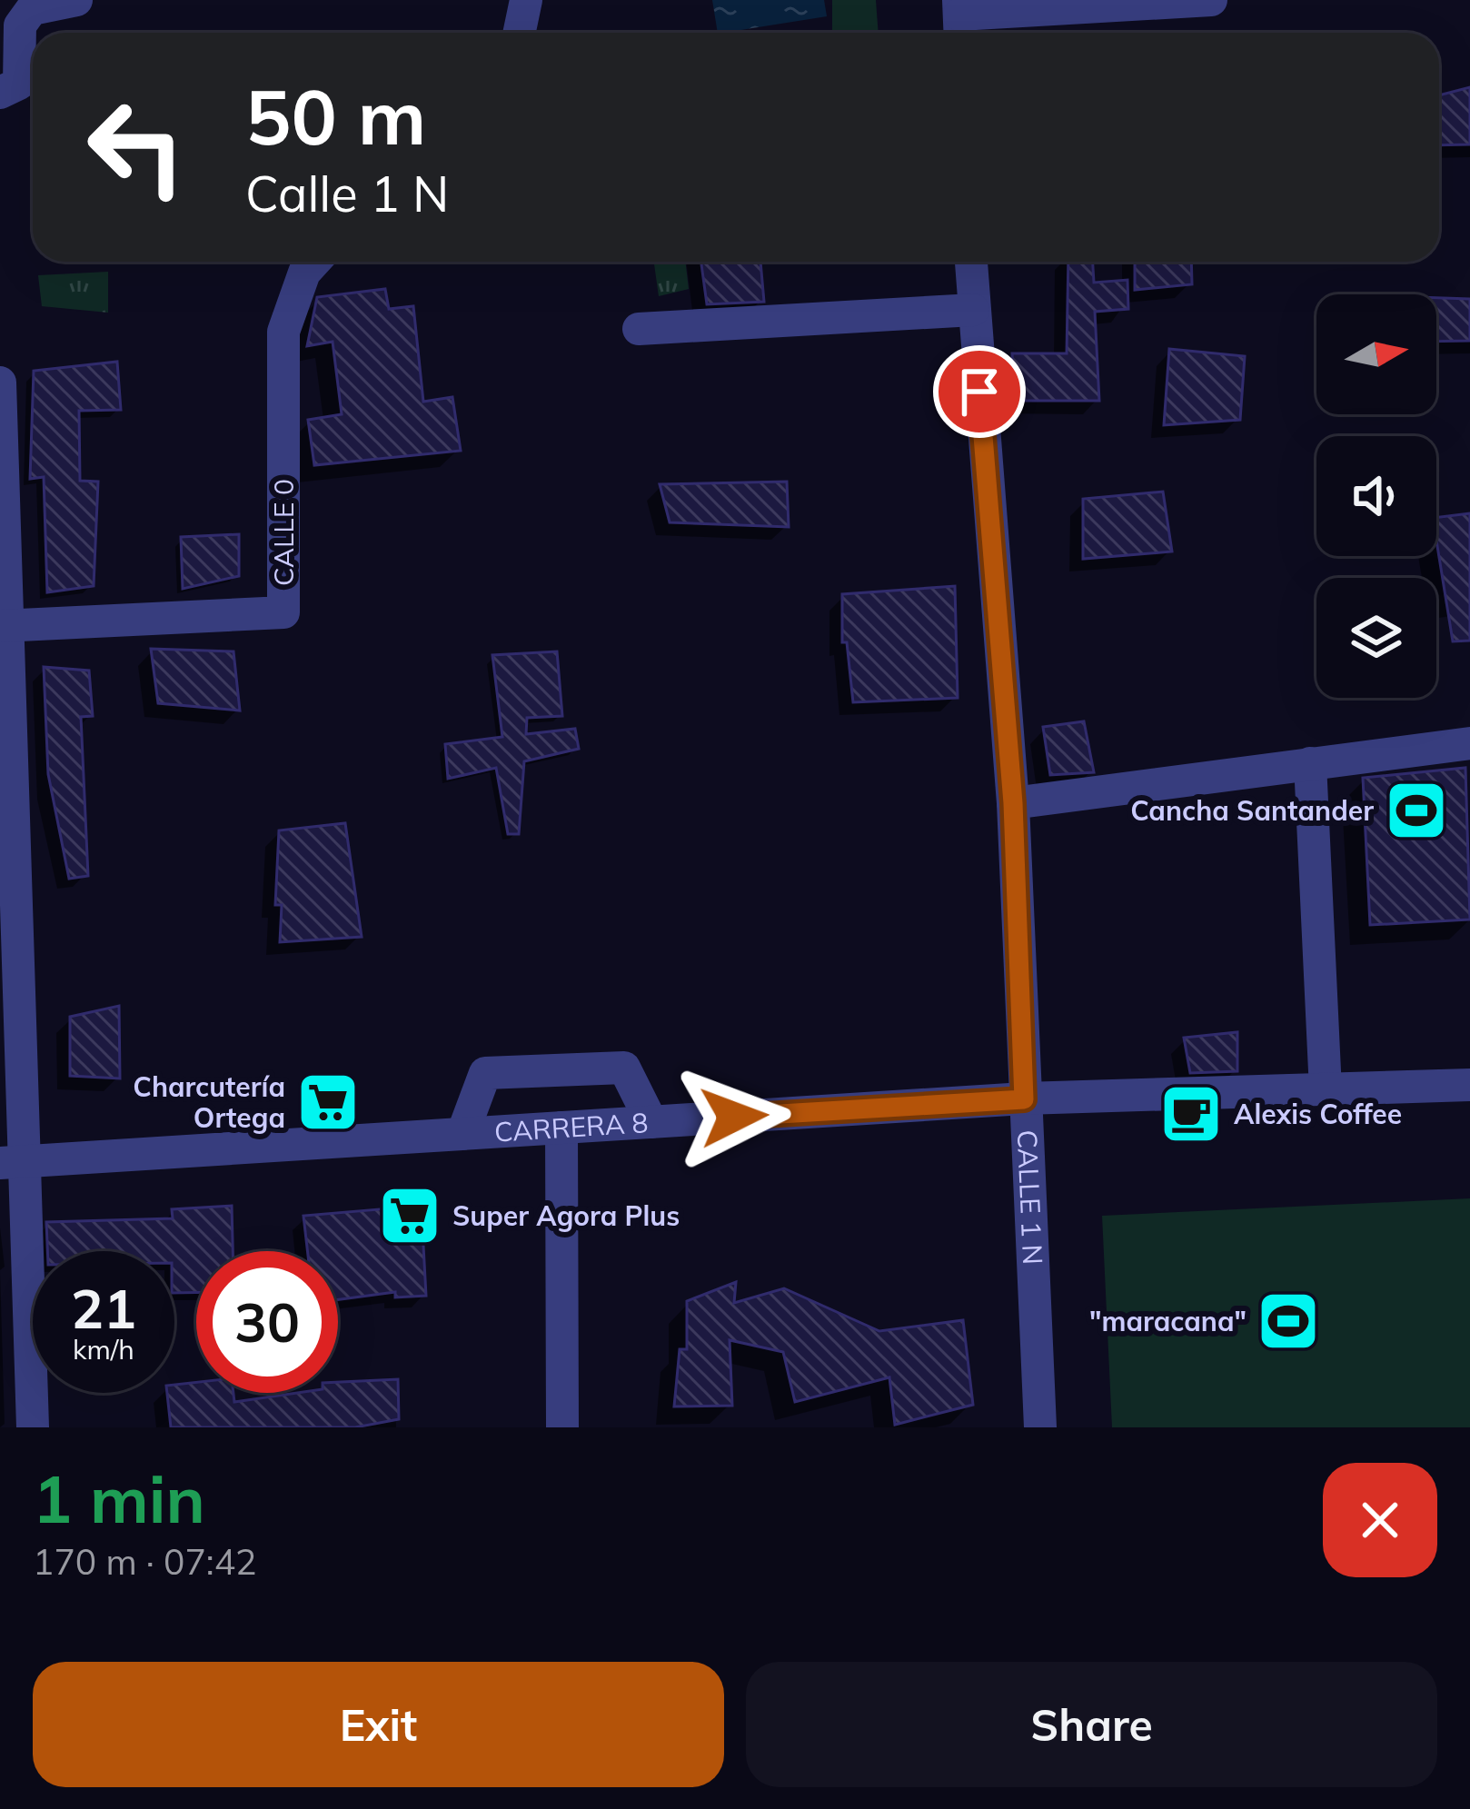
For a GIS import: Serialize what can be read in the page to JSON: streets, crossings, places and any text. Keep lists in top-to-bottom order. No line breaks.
{"streets":{"street":["CALLE 0","CARRERA 8","CALLE 1 N"]},"crossings":[["CARRERA 8","CALLE 1 N"]],"places":{"sports":["Cancha Santander","\"maracana\""],"supermarket":["Charcutería Ortega","Super Agora Plus"],"cafe":["Alexis Coffee"]},"north":"right","page":{"turn":["50 m","Calle 1 N"],"speed":"21 km/h","limit":"30","heading":["1 min","170 m · 07:42"],"buttons":["Exit","Share"]}}
